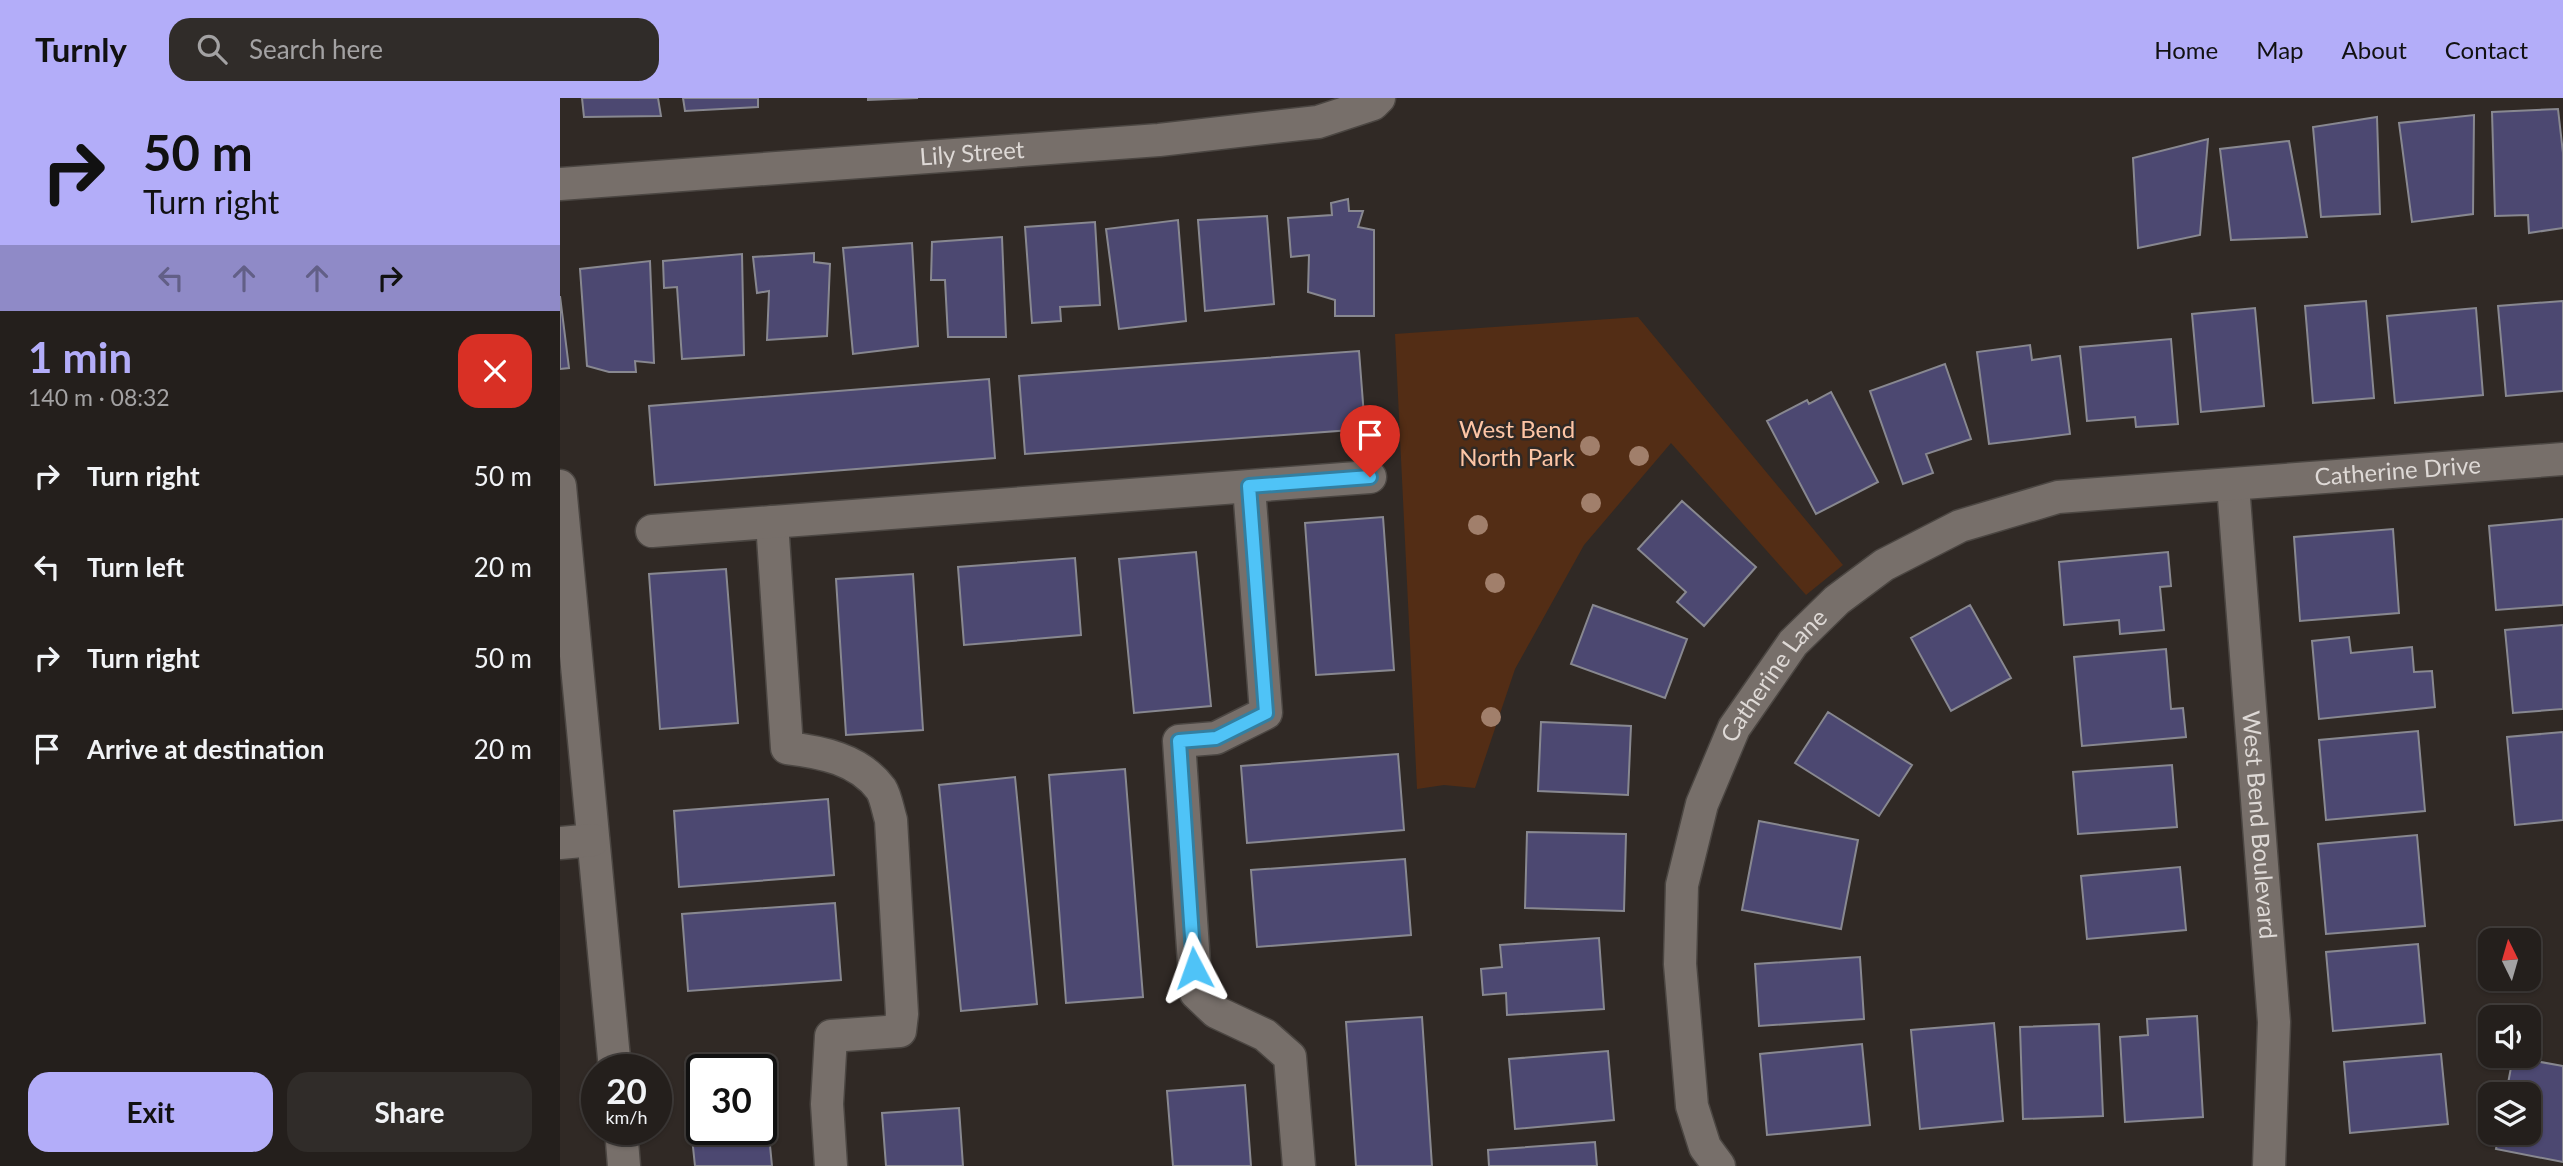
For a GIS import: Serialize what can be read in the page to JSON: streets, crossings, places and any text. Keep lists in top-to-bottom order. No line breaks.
{"streets":{"street":["Lily Street","Catherine Drive","Catherine Lane","West Bend Boulevard"]},"crossings":[["Catherine Drive","Catherine Lane"],["Catherine Drive","West Bend Boulevard"],["Catherine Lane","West Bend Boulevard"]],"parks":["West Bend North Park"],"north":"top","page":{"header":"Turnly","search":"Search here","nav":["Home","Map","About","Contact"],"turn":["50 m","Turn right"],"heading":["1 min","140 m · 08:32"],"list":[{"name":"Turn right","value":"50 m"},{"name":"Turn left","value":"20 m"},{"name":"Turn right","value":"50 m"},{"name":"Arrive at destination","value":"20 m"}],"speed":"20 km/h","limit":"30","buttons":["Exit","Share"]}}
